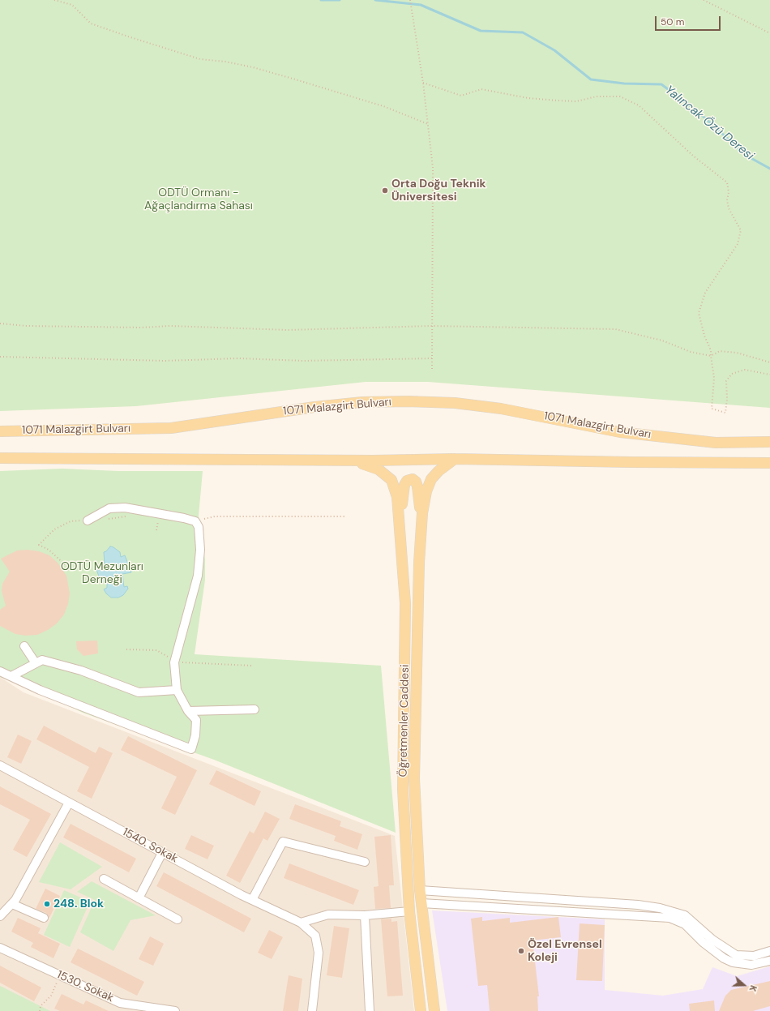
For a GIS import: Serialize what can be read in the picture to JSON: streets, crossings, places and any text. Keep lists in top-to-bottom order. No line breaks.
{"streets":{"main road":["1071 Malazgirt Bulvarı","Öğretmenler Caddesi"],"street":["1540. Sokak","1530. Sokak"]},"water":["Yalıncak Özü Deresi"],"parks":["ODTÜ Ormanı - Ağaçlandırma Sahası","ODTÜ Mezunları Derneği"],"places":["Orta Doğu Teknik Üniversitesi","248. Blok","Özel Evrensel Koleji"],"scale_bar":"50 m","north":"right"}
